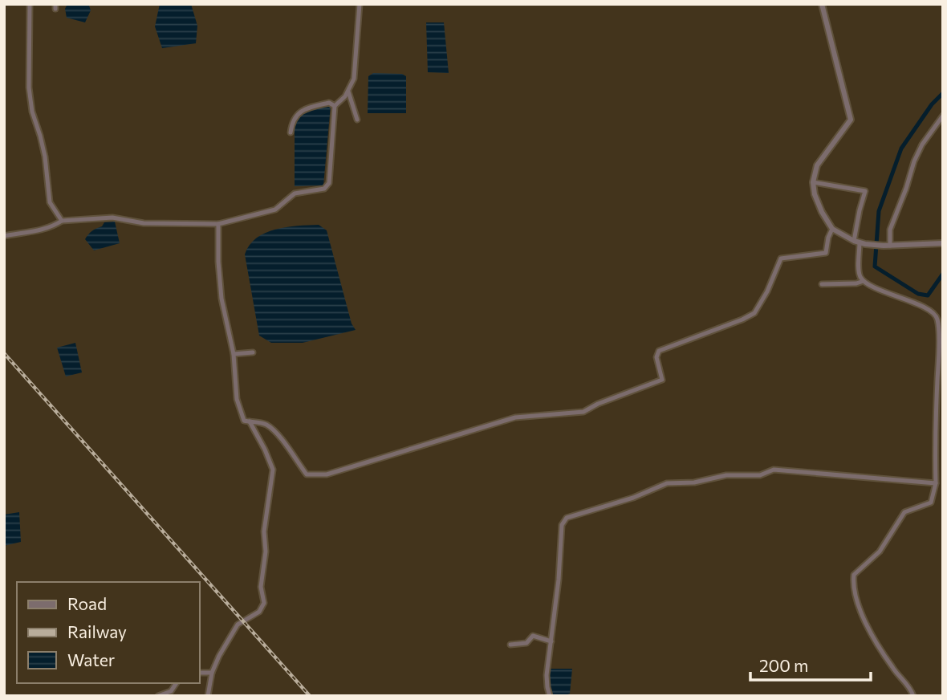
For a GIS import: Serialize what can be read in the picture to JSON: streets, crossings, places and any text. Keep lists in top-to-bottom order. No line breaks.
{"legend":["Road","Railway","Water"],"scale_bar":"200 m"}
